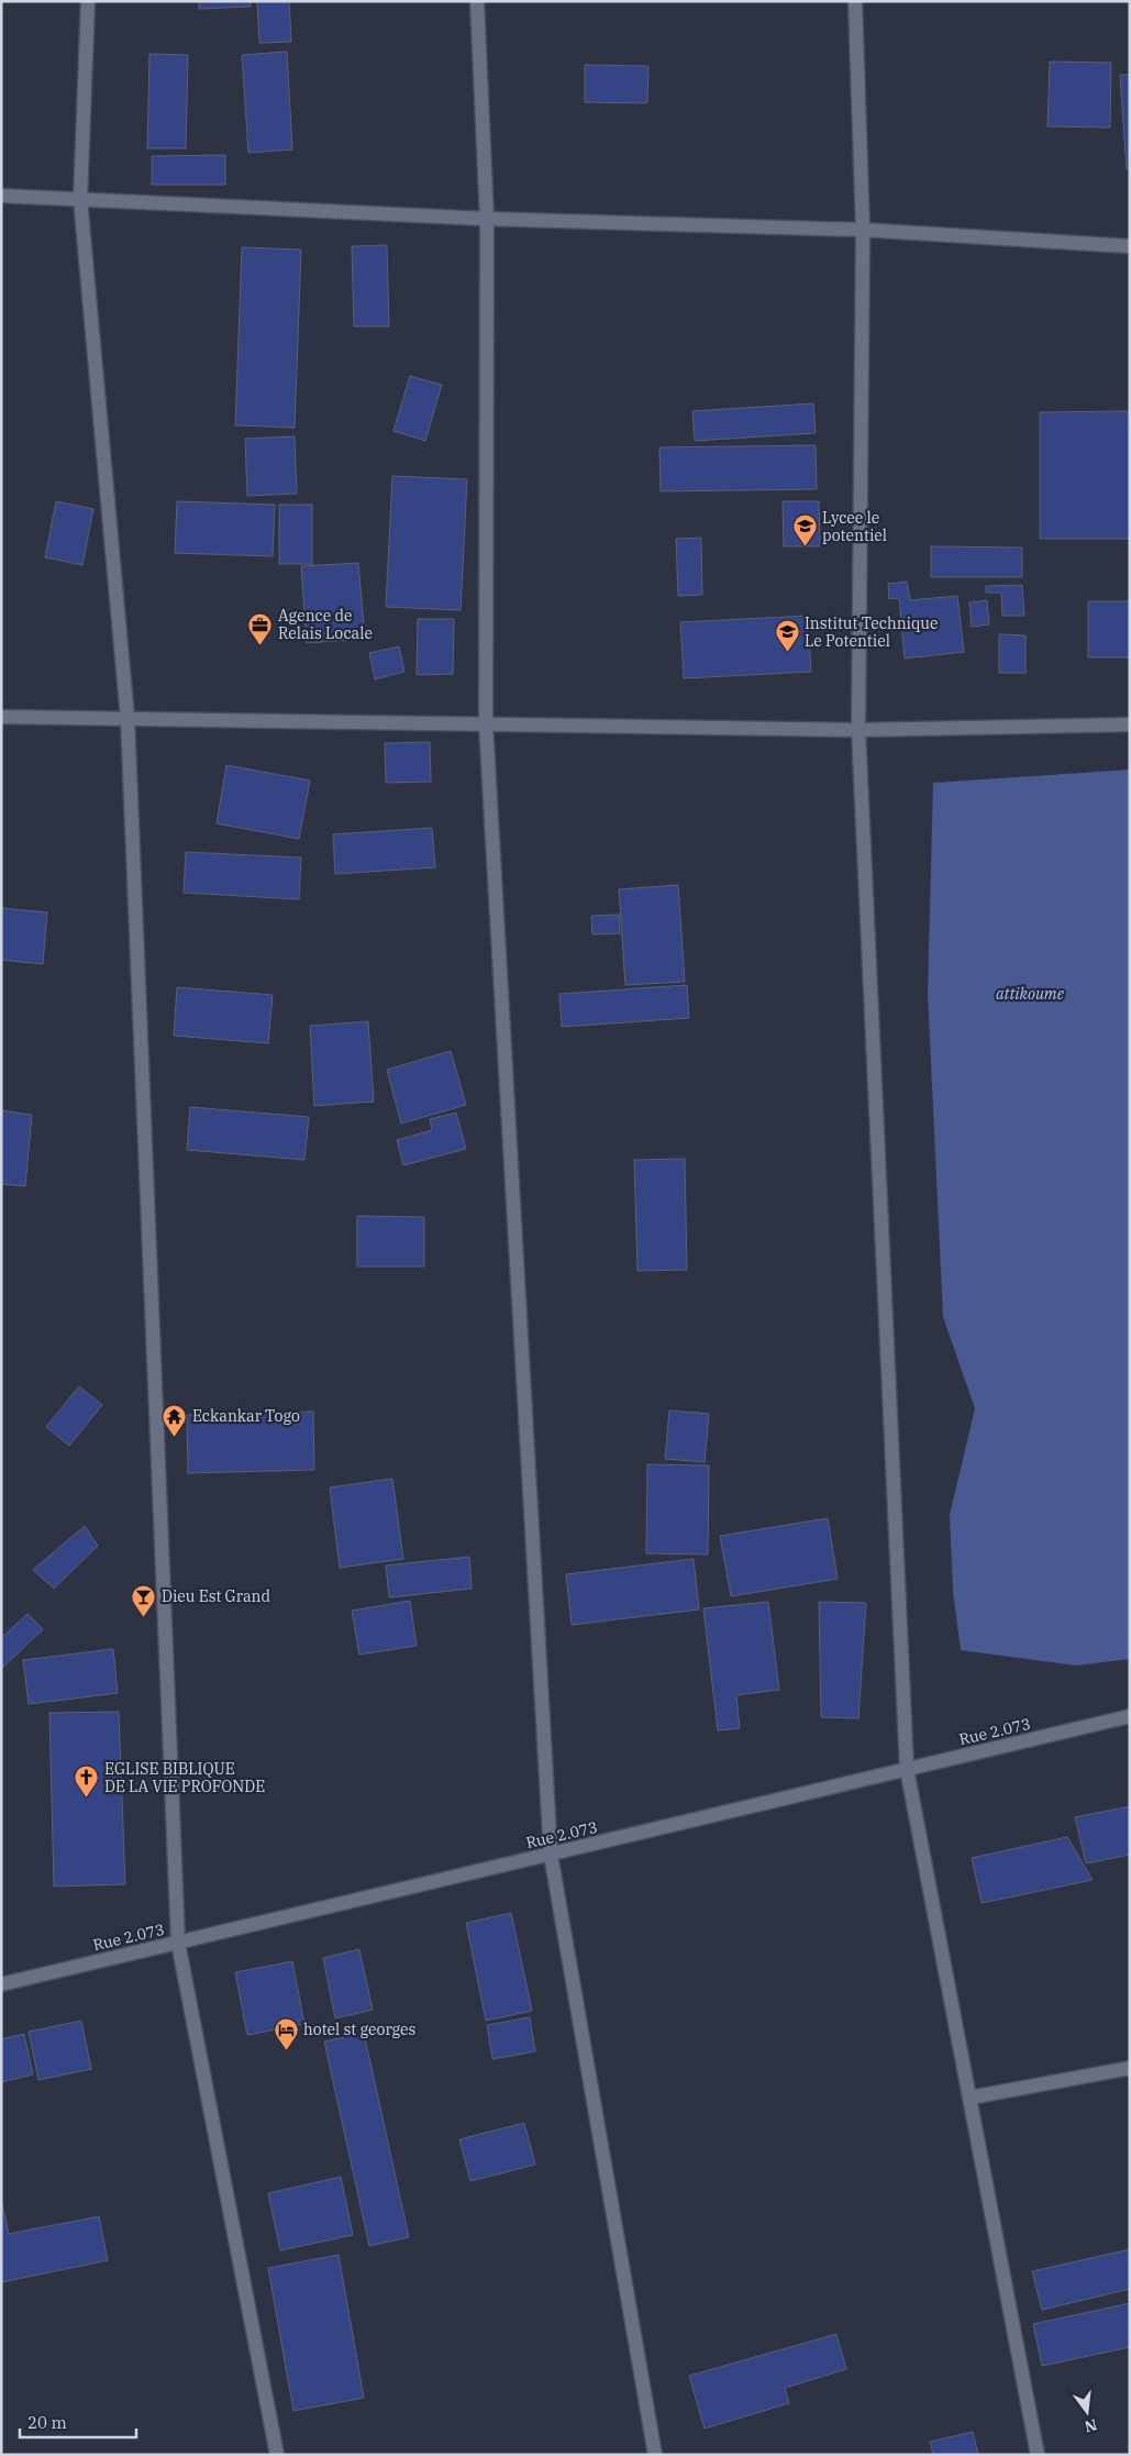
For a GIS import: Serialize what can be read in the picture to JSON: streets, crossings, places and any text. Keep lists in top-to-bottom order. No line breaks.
{"streets":{"street":["Rue 2.073"]},"parks":["attikoume"],"places":{"school or university":["Lycee le potentiel","Institut Technique Le Potentiel"],"office":["Agence de Relais Locale"],"temple":["Eckankar Togo"],"bar":["Dieu Est Grand"],"church":["EGLISE BIBLIQUE DE LA VIE PROFONDE"],"hotel":["hotel st georges"]},"scale_bar":"20 m","north":"bottom"}
